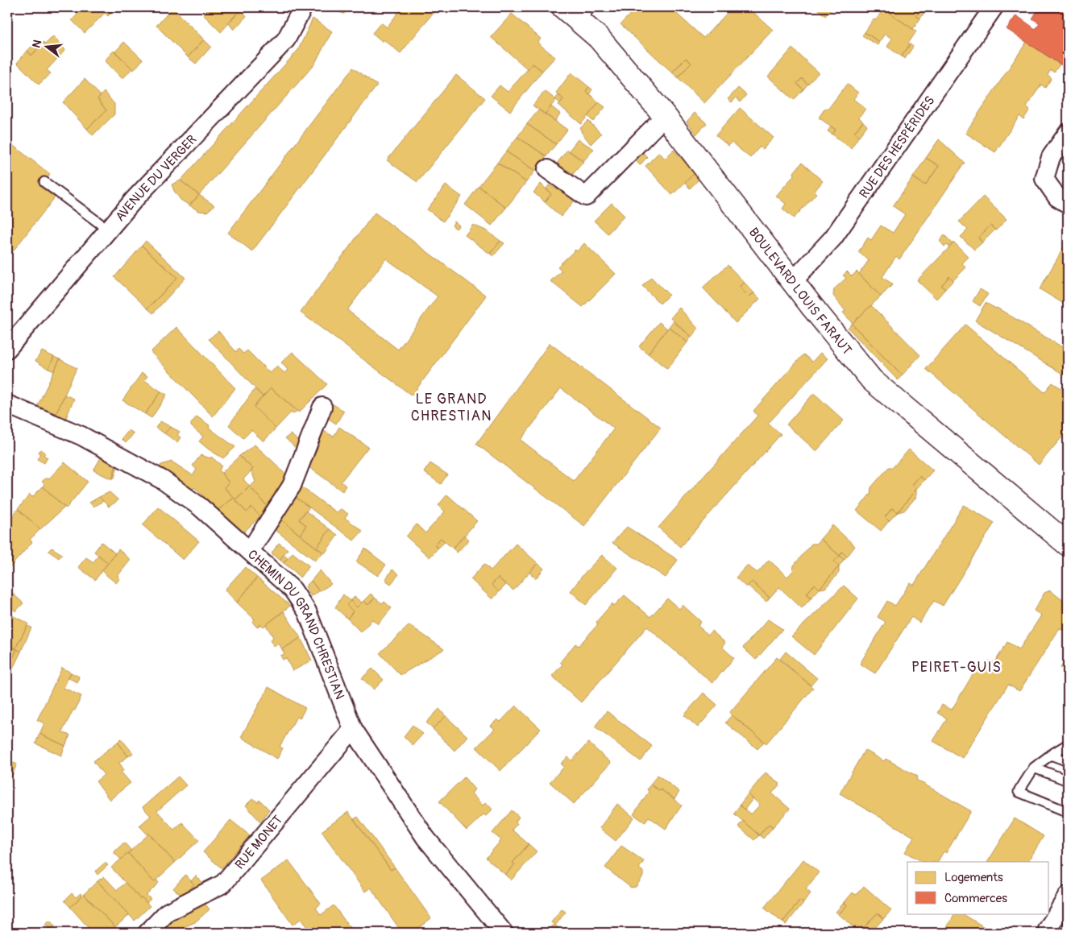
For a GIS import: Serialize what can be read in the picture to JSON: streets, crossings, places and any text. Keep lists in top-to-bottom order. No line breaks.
{"streets":{"street":["RUE DES HESPÉRIDES","AVENUE DU VERGER","BOULEVARD LOUIS FARAUT","CHEMIN DU GRAND CHRESTIAN","RUE MONET"]},"crossings":[["RUE DES HESPÉRIDES","BOULEVARD LOUIS FARAUT"],["CHEMIN DU GRAND CHRESTIAN","RUE MONET"]],"districts":["LE GRAND CHRESTIAN","PEIRET-GUIS"],"legend":["Logements","Commerces"],"north":"left"}
